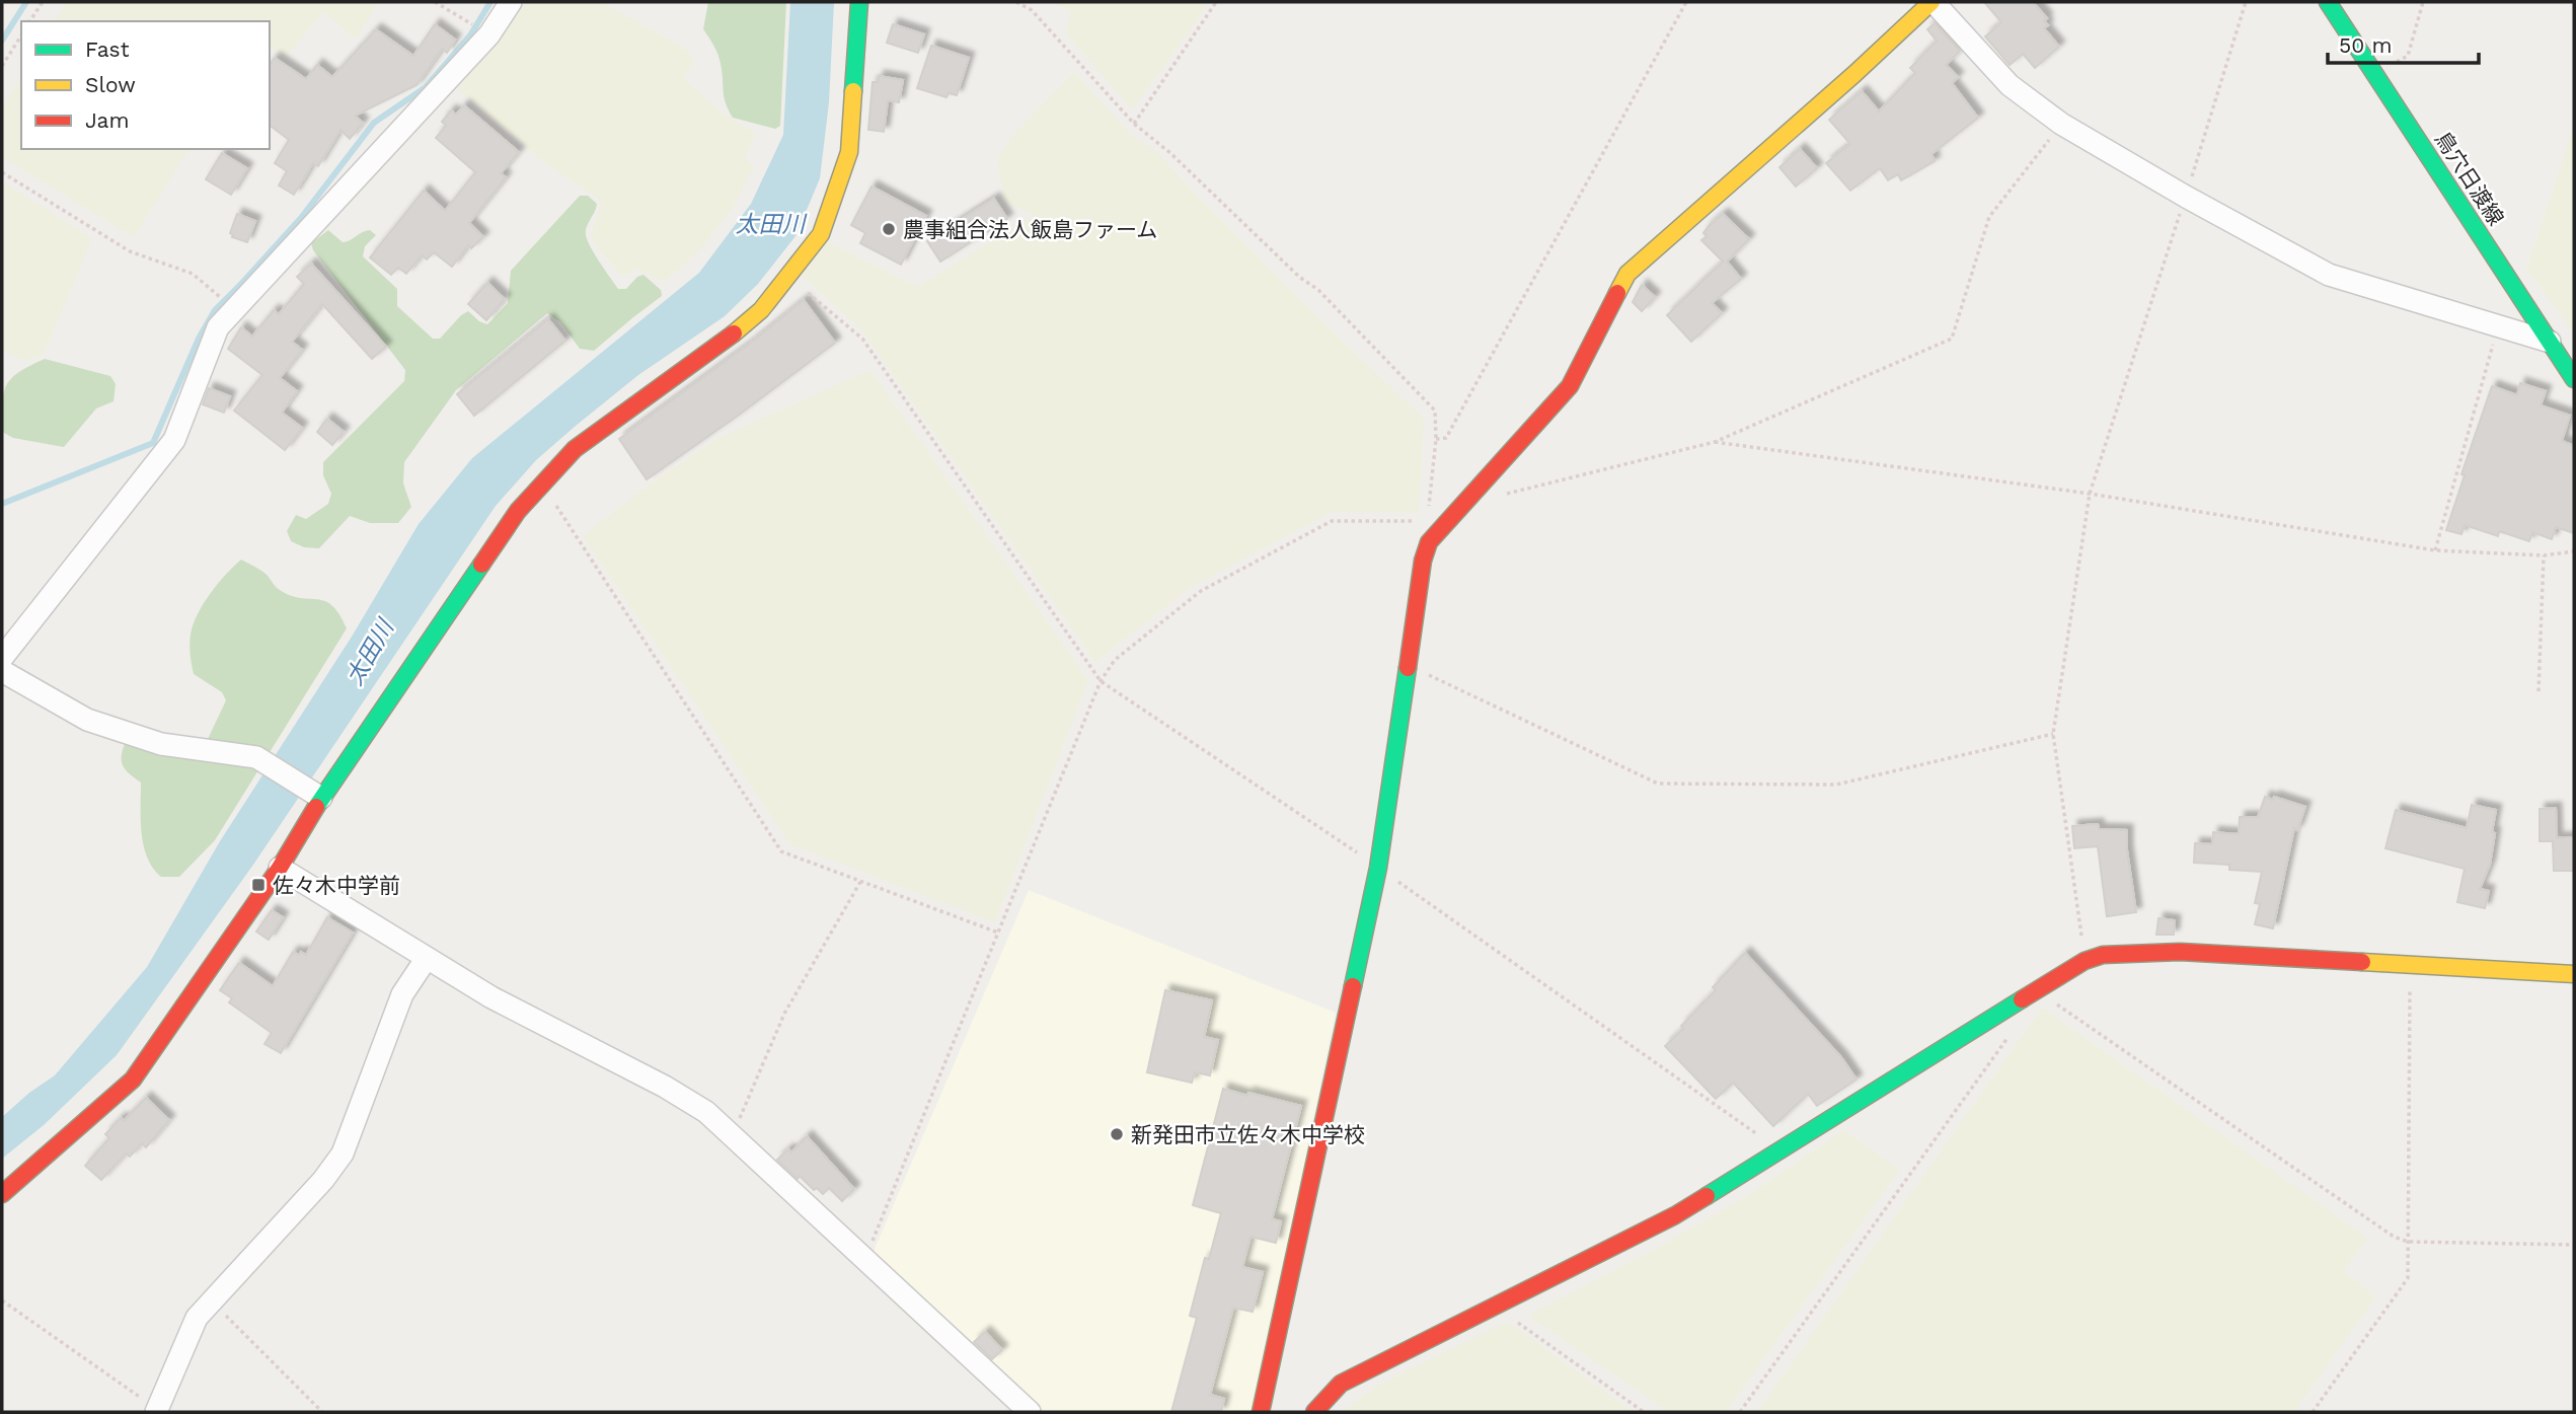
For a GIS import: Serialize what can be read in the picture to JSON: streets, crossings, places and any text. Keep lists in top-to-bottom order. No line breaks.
{"streets":{"street":["鳥穴日渡線"]},"water":["太田川"],"places":{"other":["農事組合法人飯島ファーム","新発田市立佐々木中学校"],"transit":["佐々木中学前"]},"legend":["Fast","Slow","Jam"],"scale_bar":"50 m"}
